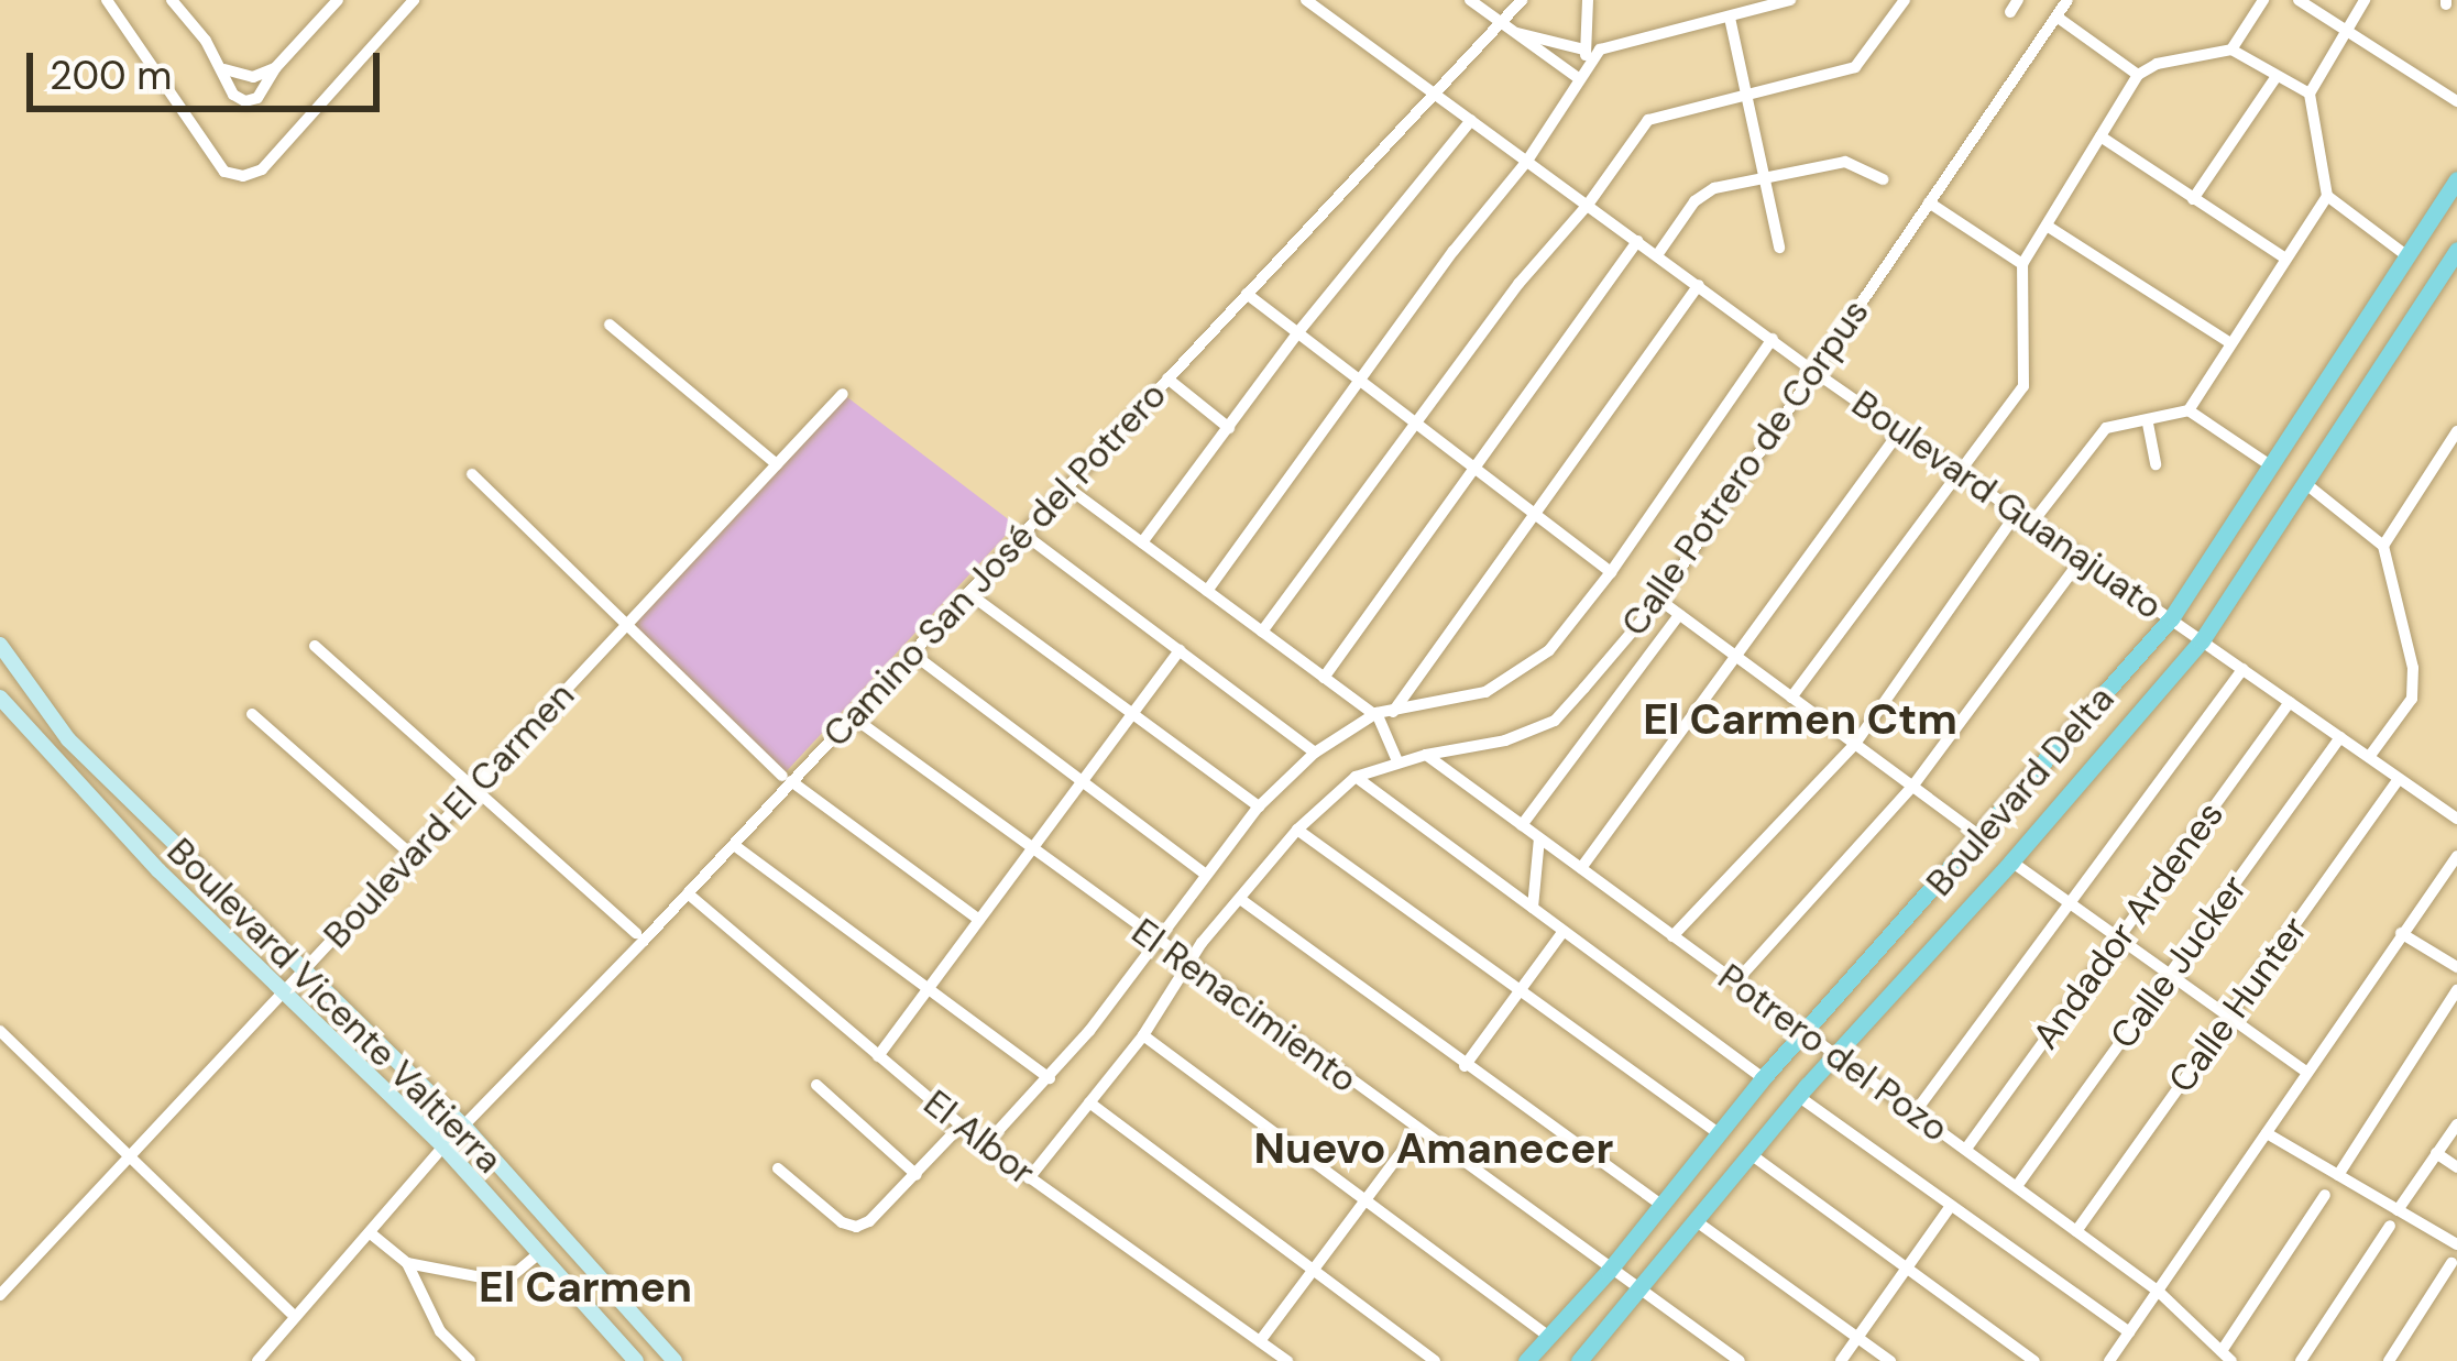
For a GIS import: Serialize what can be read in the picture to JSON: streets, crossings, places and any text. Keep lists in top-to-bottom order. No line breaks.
{"streets":{"main road":["Boulevard Delta","Boulevard Vicente Valtierra"],"street":["Calle Potrero de Corpus","Boulevard Guanajuato","Camino San José del Potrero","Boulevard El Carmen","Andador Ardenes","Calle Jucker","Calle Hunter","El Renacimiento","Potrero del Pozo","El Albor"]},"crossings":[["Calle Potrero de Corpus","Boulevard Guanajuato"],["Calle Potrero de Corpus","El Renacimiento"],["Calle Potrero de Corpus","Potrero del Pozo"],["Calle Potrero de Corpus","El Albor"],["Boulevard Guanajuato","Camino San José del Potrero"],["Boulevard Guanajuato","Boulevard Delta"],["Boulevard Guanajuato","Andador Ardenes"],["Boulevard Guanajuato","Calle Jucker"],["Boulevard Guanajuato","Calle Hunter"],["Camino San José del Potrero","Boulevard Vicente Valtierra"],["Camino San José del Potrero","El Renacimiento"],["Camino San José del Potrero","El Albor"],["Boulevard Delta","El Renacimiento"],["Boulevard Delta","Potrero del Pozo"],["Boulevard El Carmen","Boulevard Vicente Valtierra"],["Andador Ardenes","Potrero del Pozo"],["Calle Jucker","Potrero del Pozo"],["Calle Hunter","Potrero del Pozo"]],"districts":["El Carmen Ctm","Nuevo Amanecer","El Carmen"],"scale_bar":"200 m"}
